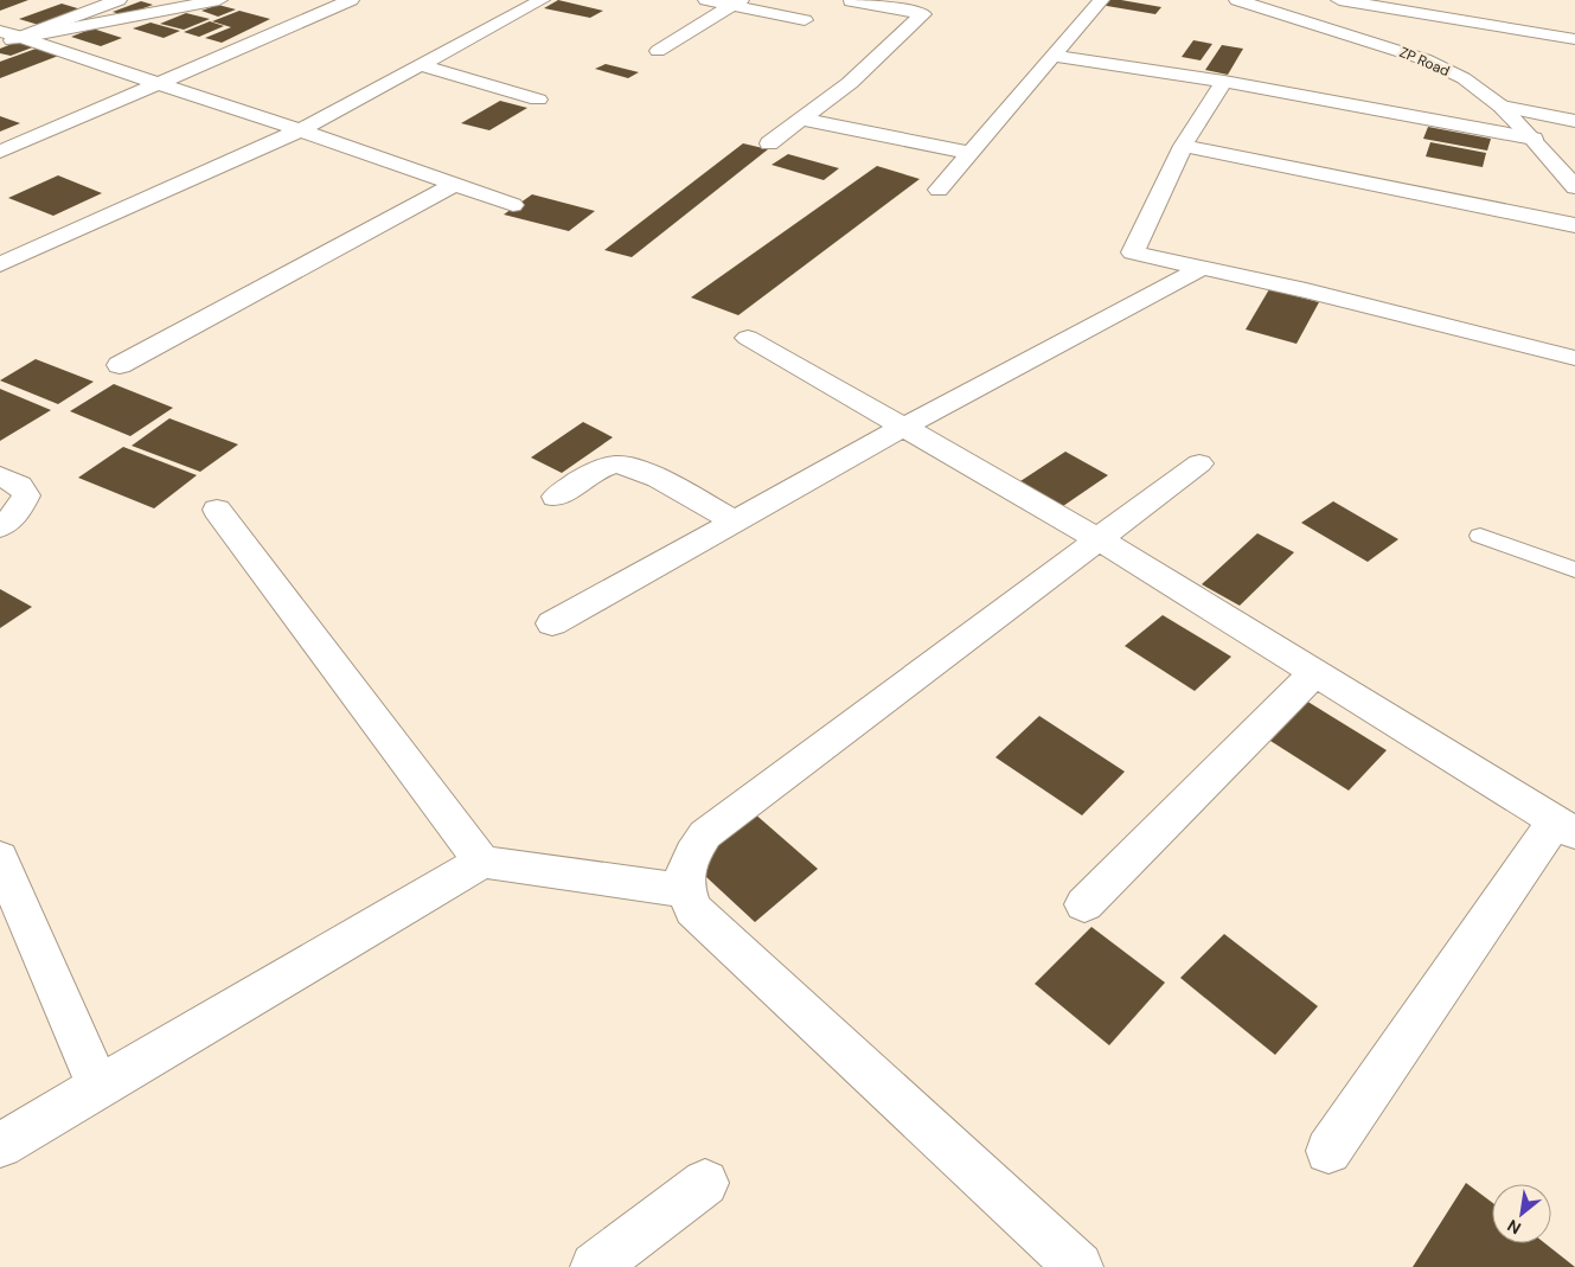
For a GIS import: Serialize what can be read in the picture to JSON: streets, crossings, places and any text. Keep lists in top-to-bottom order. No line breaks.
{"streets":{"street":["ZP Road"]},"north":"bottom left"}
